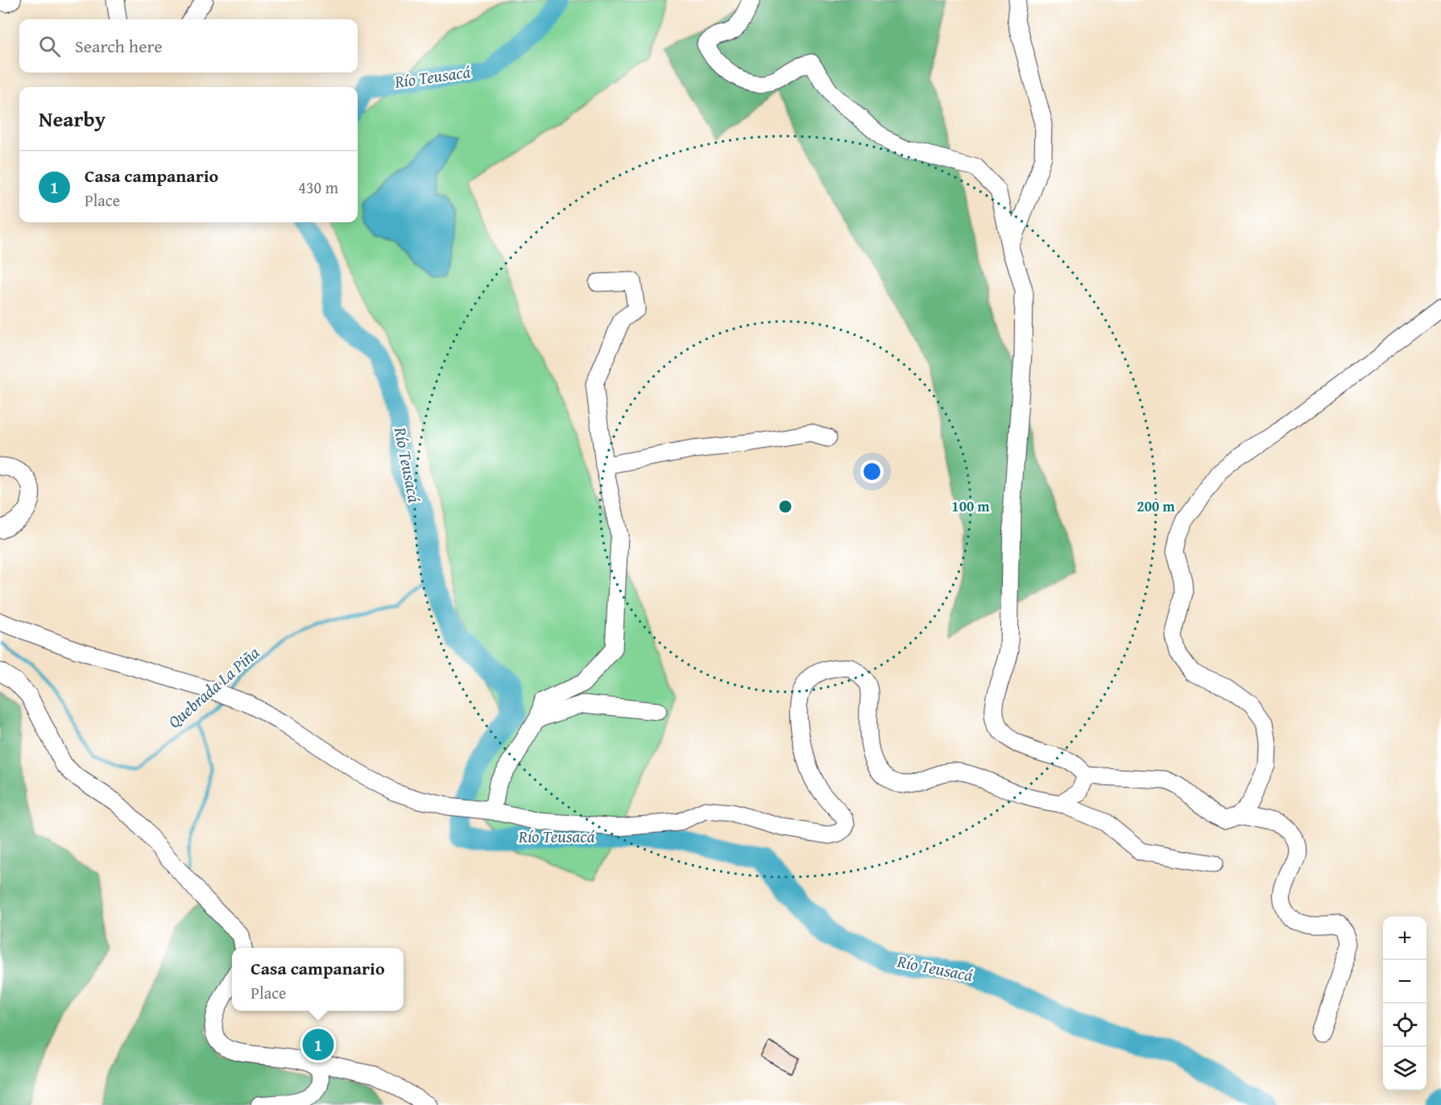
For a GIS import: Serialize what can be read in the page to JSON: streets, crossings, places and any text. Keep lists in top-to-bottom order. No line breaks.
{"water":["Río Teusacá","Quebrada La Piña"],"page":{"search":"Search here","heading":"Nearby","list":[{"mark":"1","name":"Casa campanario","note":"Place","value":"430 m"}],"map_buttons":["+","−"],"popup":["Casa campanario","Place"],"pins":"1"},"rings":["100 m","200 m"]}
